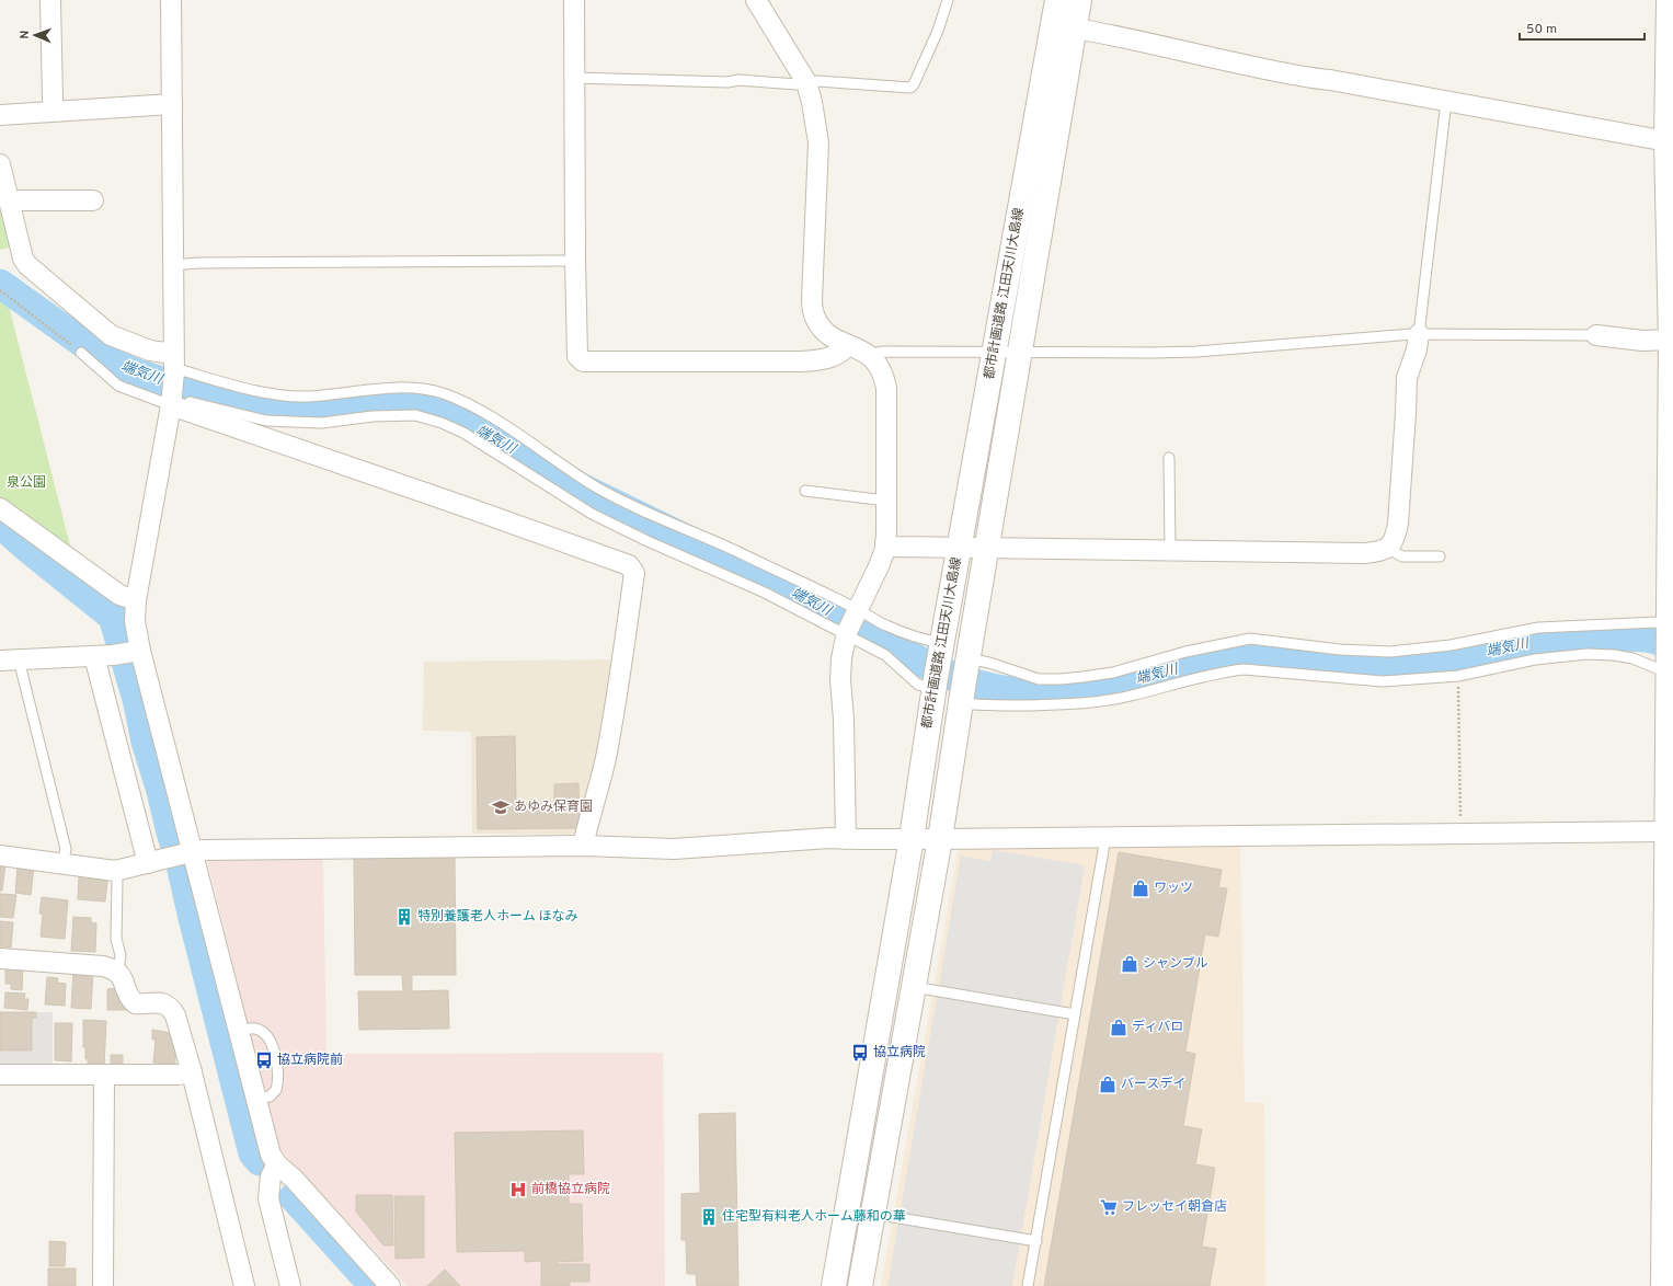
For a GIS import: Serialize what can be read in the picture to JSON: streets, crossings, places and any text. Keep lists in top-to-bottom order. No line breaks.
{"streets":{"street":["都市計画道路 江田天川大島線"]},"water":["端気川"],"parks":["泉公園"],"places":{"school or university":["あゆみ保育園"],"shop":["ワッツ","シャンブル","ディバロ","バースデイ"],"building":["特別養護老人ホーム ほなみ","住宅型有料老人ホーム藤和の華"],"bus stop":["協立病院","協立病院前"],"hospital":["前橋協立病院"],"supermarket":["フレッセイ朝倉店"]},"scale_bar":"50 m","north":"left"}
